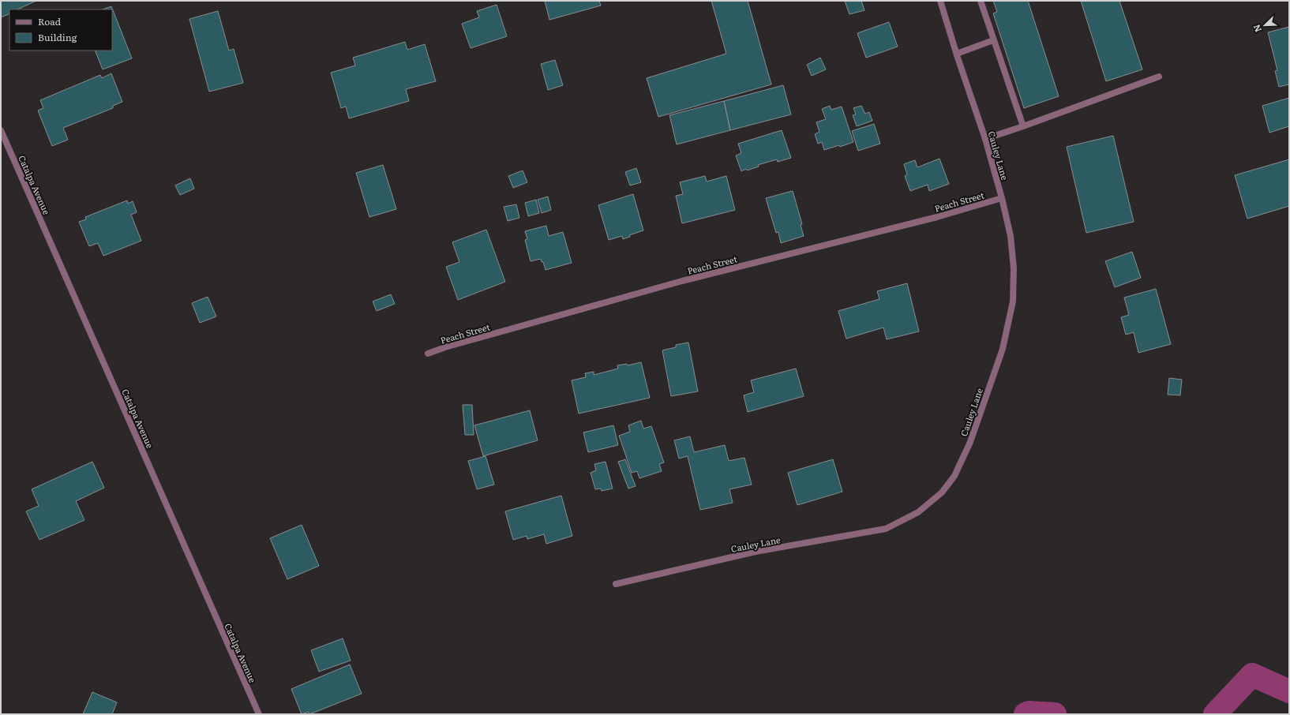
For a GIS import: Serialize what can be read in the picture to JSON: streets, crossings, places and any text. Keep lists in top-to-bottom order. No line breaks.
{"streets":{"street":["Cauley Lane","Catalpa Avenue","Peach Street"]},"crossings":[["Cauley Lane","Peach Street"]],"legend":["Road","Building"],"north":"bottom left"}
